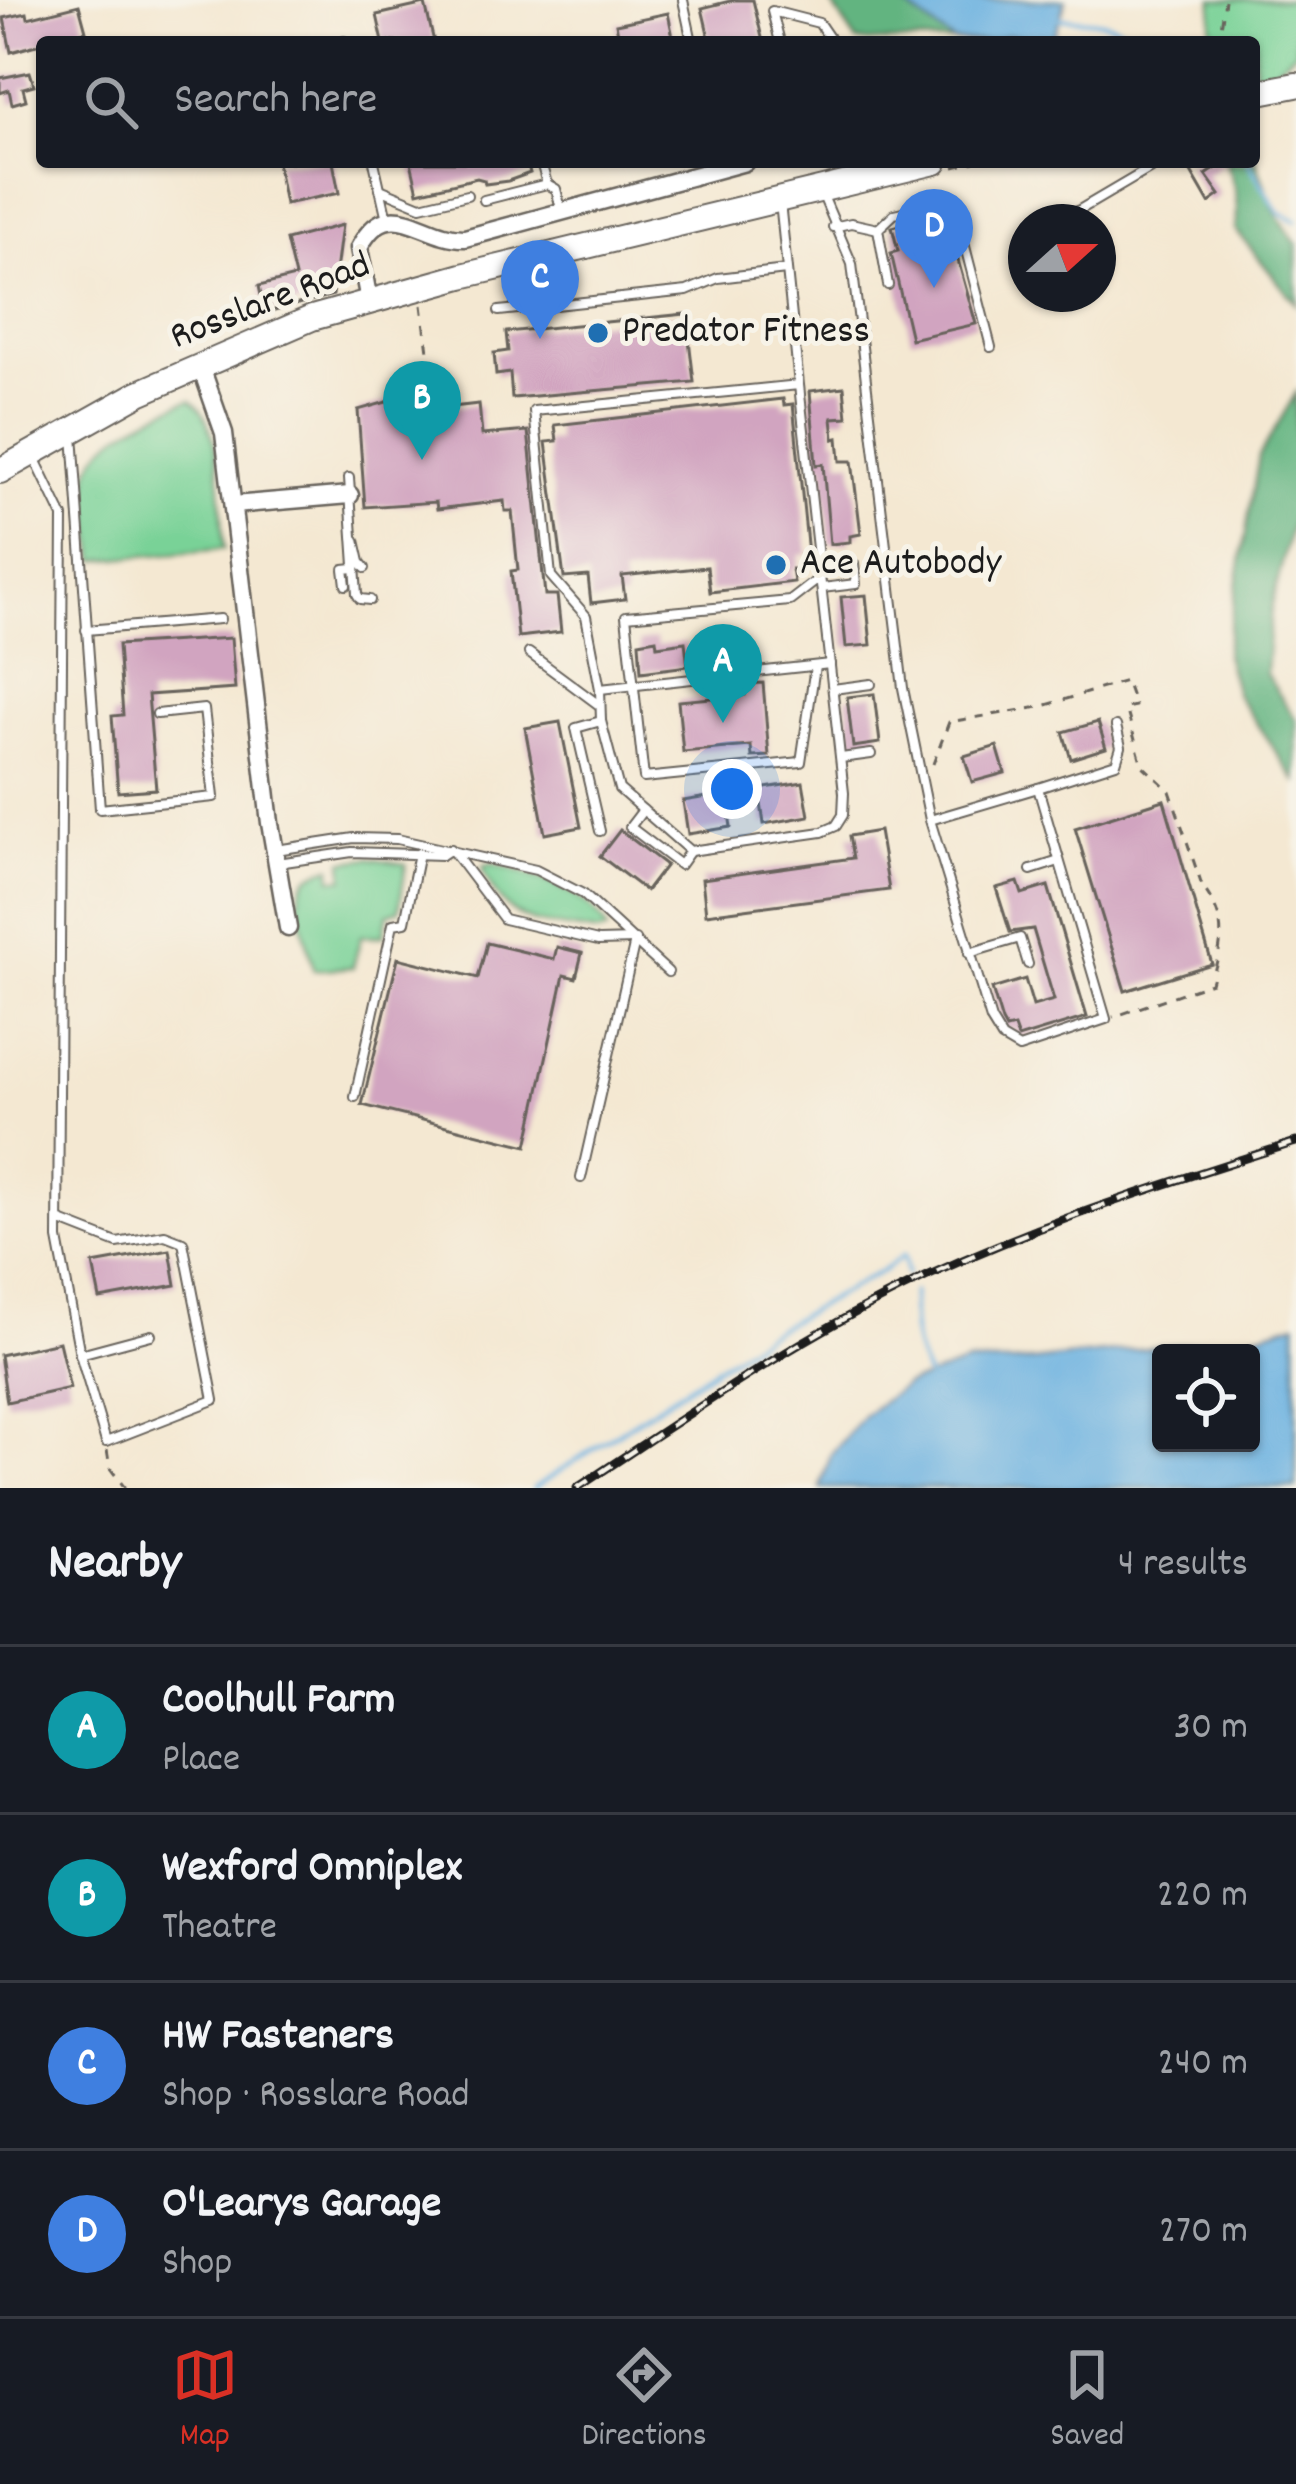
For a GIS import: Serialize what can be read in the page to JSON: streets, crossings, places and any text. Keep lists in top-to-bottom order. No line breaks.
{"streets":{"main road":["Rosslare Road"]},"places":["Predator Fitness","Ace Autobody"],"north":"right","page":{"search":"Search here","pins":["D","C","B","A"],"heading":["Nearby","4 results"],"list":[{"mark":"A","name":"Coolhull Farm","note":"Place","value":"30 m"},{"mark":"B","name":"Wexford Omniplex","note":"Theatre","value":"220 m"},{"mark":"C","name":"HW Fasteners","note":"Shop · Rosslare Road","value":"240 m"},{"mark":"D","name":"O'Learys Garage","note":"Shop","value":"270 m"}],"nav":["Map","Directions","Saved"]}}
